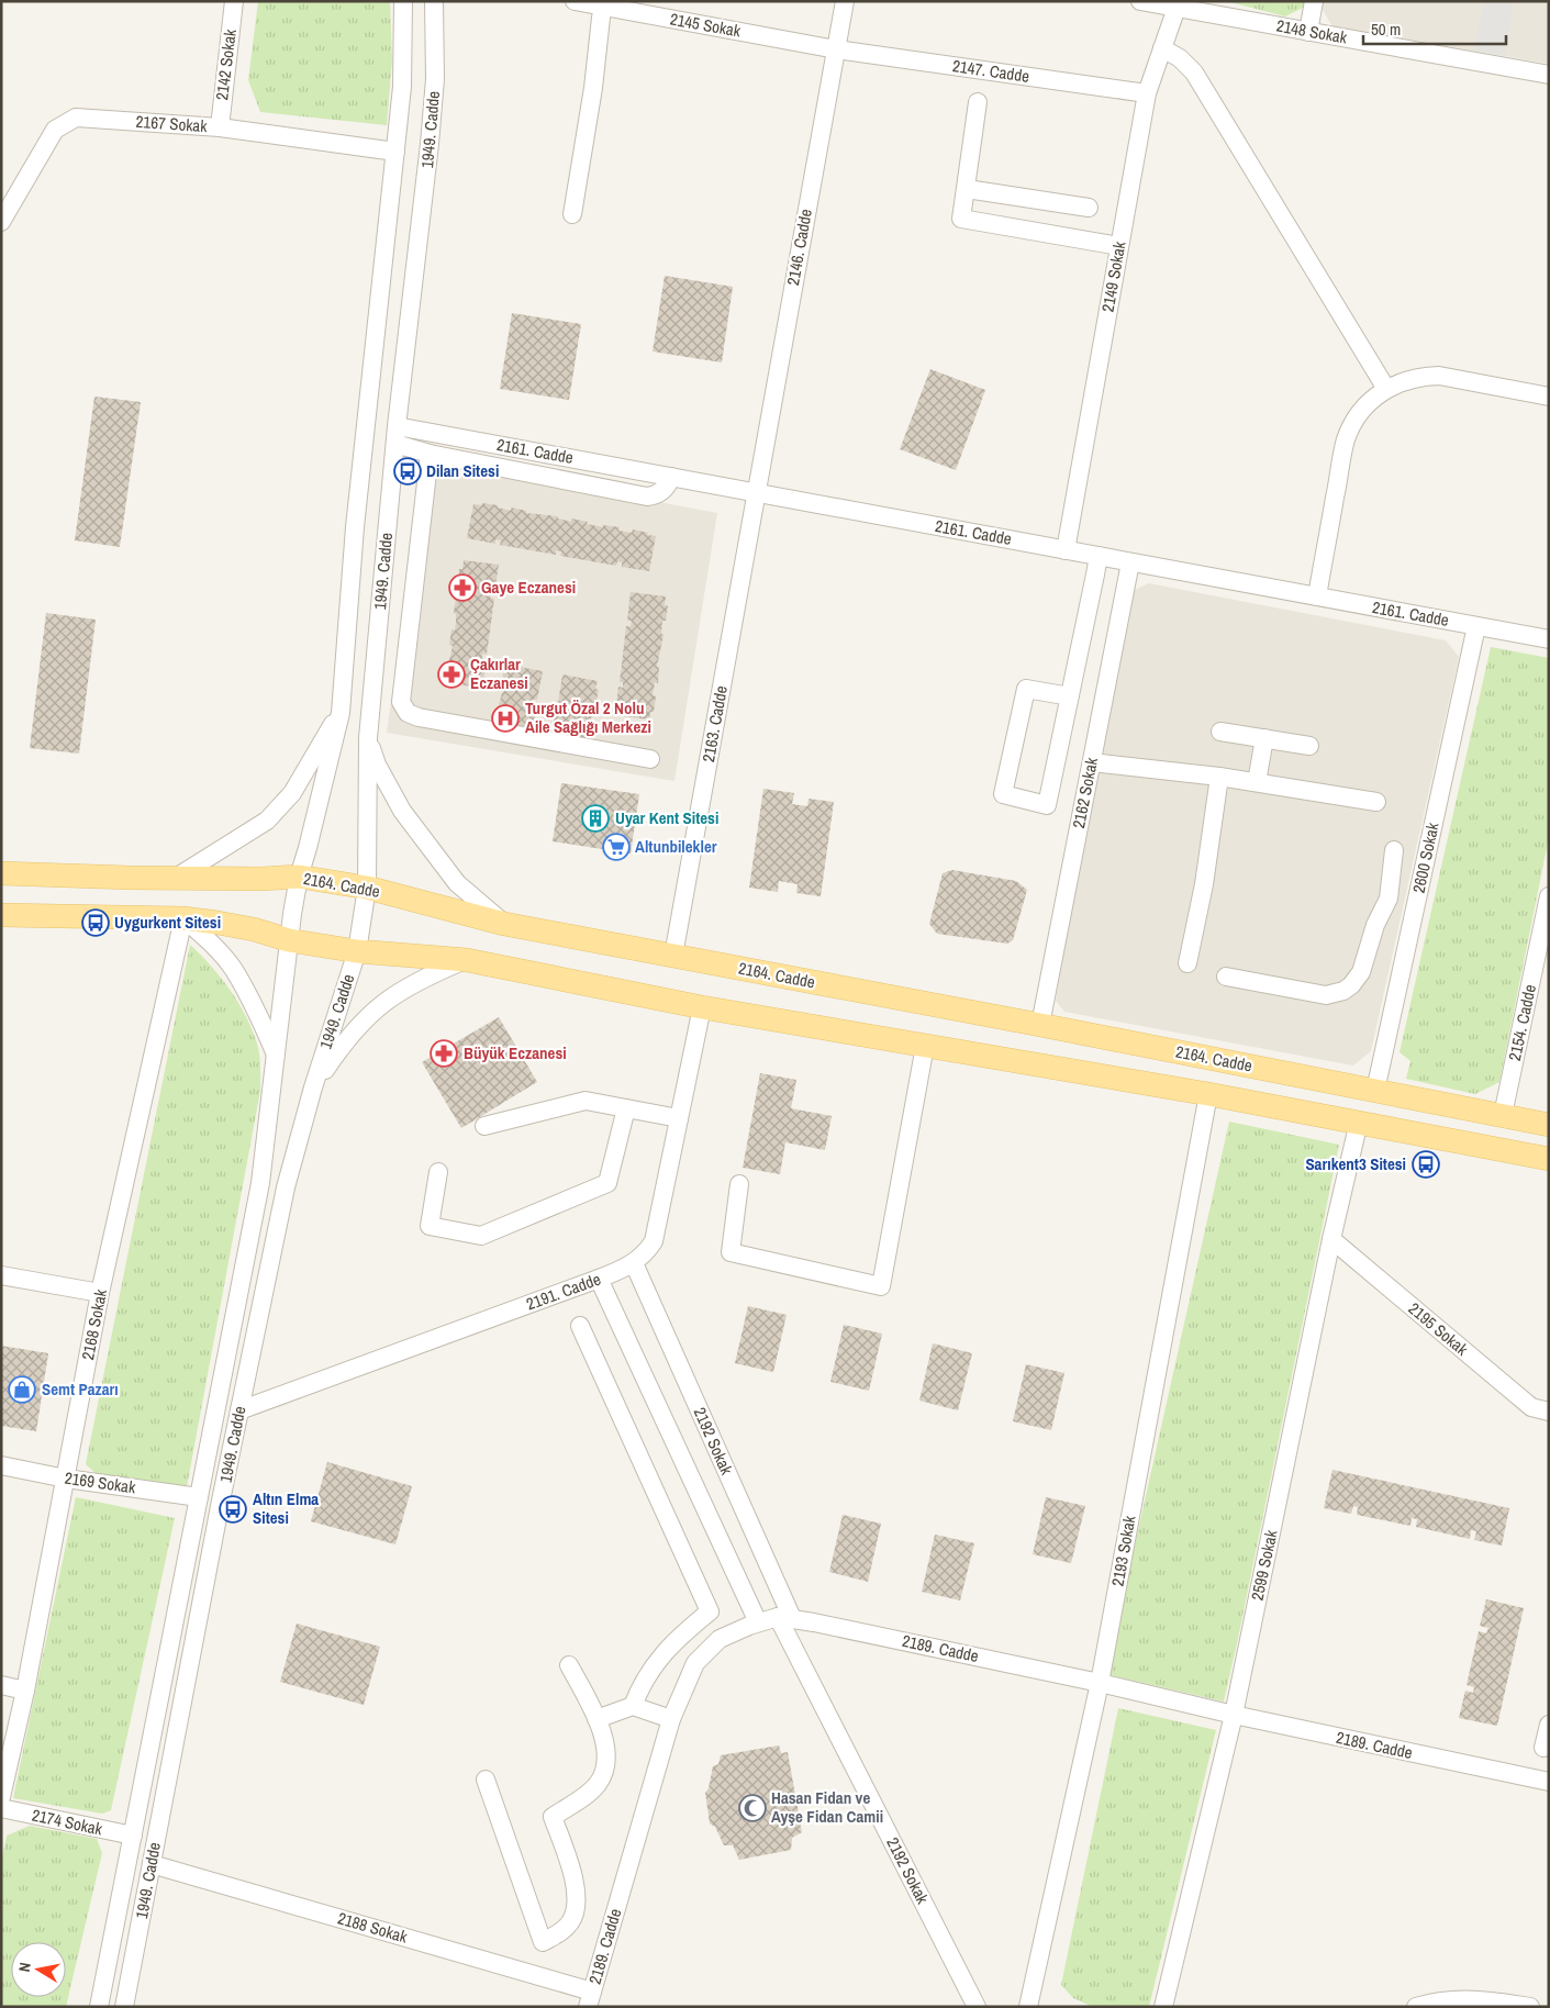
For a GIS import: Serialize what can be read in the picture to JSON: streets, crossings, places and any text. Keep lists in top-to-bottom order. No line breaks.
{"streets":{"main road":["2164. Cadde"],"street":["2145 Sokak","2148 Sokak","2142 Sokak","2147. Cadde","2167 Sokak","1949. Cadde","2146. Cadde","2149 Sokak","2161. Cadde","2163. Cadde","2162 Sokak","2600 Sokak","2154. Cadde","2191. Cadde","2168 Sokak","2195 Sokak","2192 Sokak","2169 Sokak","2193 Sokak","2599 Sokak","2189. Cadde","2174 Sokak","2188 Sokak"]},"crossings":[["2145 Sokak","2147. Cadde"],["2145 Sokak","2146. Cadde"],["2148 Sokak","2149 Sokak"],["2142 Sokak","2167 Sokak"],["2147. Cadde","2146. Cadde"],["2147. Cadde","2149 Sokak"],["2167 Sokak","1949. Cadde"],["1949. Cadde","2161. Cadde"],["1949. Cadde","2164. Cadde"],["1949. Cadde","2191. Cadde"],["1949. Cadde","2169 Sokak"],["1949. Cadde","2174 Sokak"],["1949. Cadde","2188 Sokak"],["2146. Cadde","2161. Cadde"],["2146. Cadde","2163. Cadde"],["2149 Sokak","2161. Cadde"],["2161. Cadde","2163. Cadde"],["2161. Cadde","2162 Sokak"],["2161. Cadde","2600 Sokak"],["2163. Cadde","2164. Cadde"],["2162 Sokak","2164. Cadde"],["2600 Sokak","2164. Cadde"],["2164. Cadde","2154. Cadde"],["2191. Cadde","2192 Sokak"],["2168 Sokak","2169 Sokak"],["2195 Sokak","2599 Sokak"],["2192 Sokak","2189. Cadde"],["2193 Sokak","2189. Cadde"],["2599 Sokak","2189. Cadde"],["2189. Cadde","2188 Sokak"]],"places":{"bus stop":["Dilan Sitesi","Uygurkent Sitesi","Sarıkent3 Sitesi","Altın Elma Sitesi"],"pharmacy":["Gaye Eczanesi","Çakırlar Eczanesi","Büyük Eczanesi"],"hospital":["Turgut Özal 2 Nolu Aile Sağlığı Merkezi"],"building":["Uyar Kent Sitesi"],"supermarket":["Altunbilekler"],"shop":["Semt Pazarı"],"mosque":["Hasan Fidan ve Ayşe Fidan Camii"]},"scale_bar":"50 m","north":"left"}
